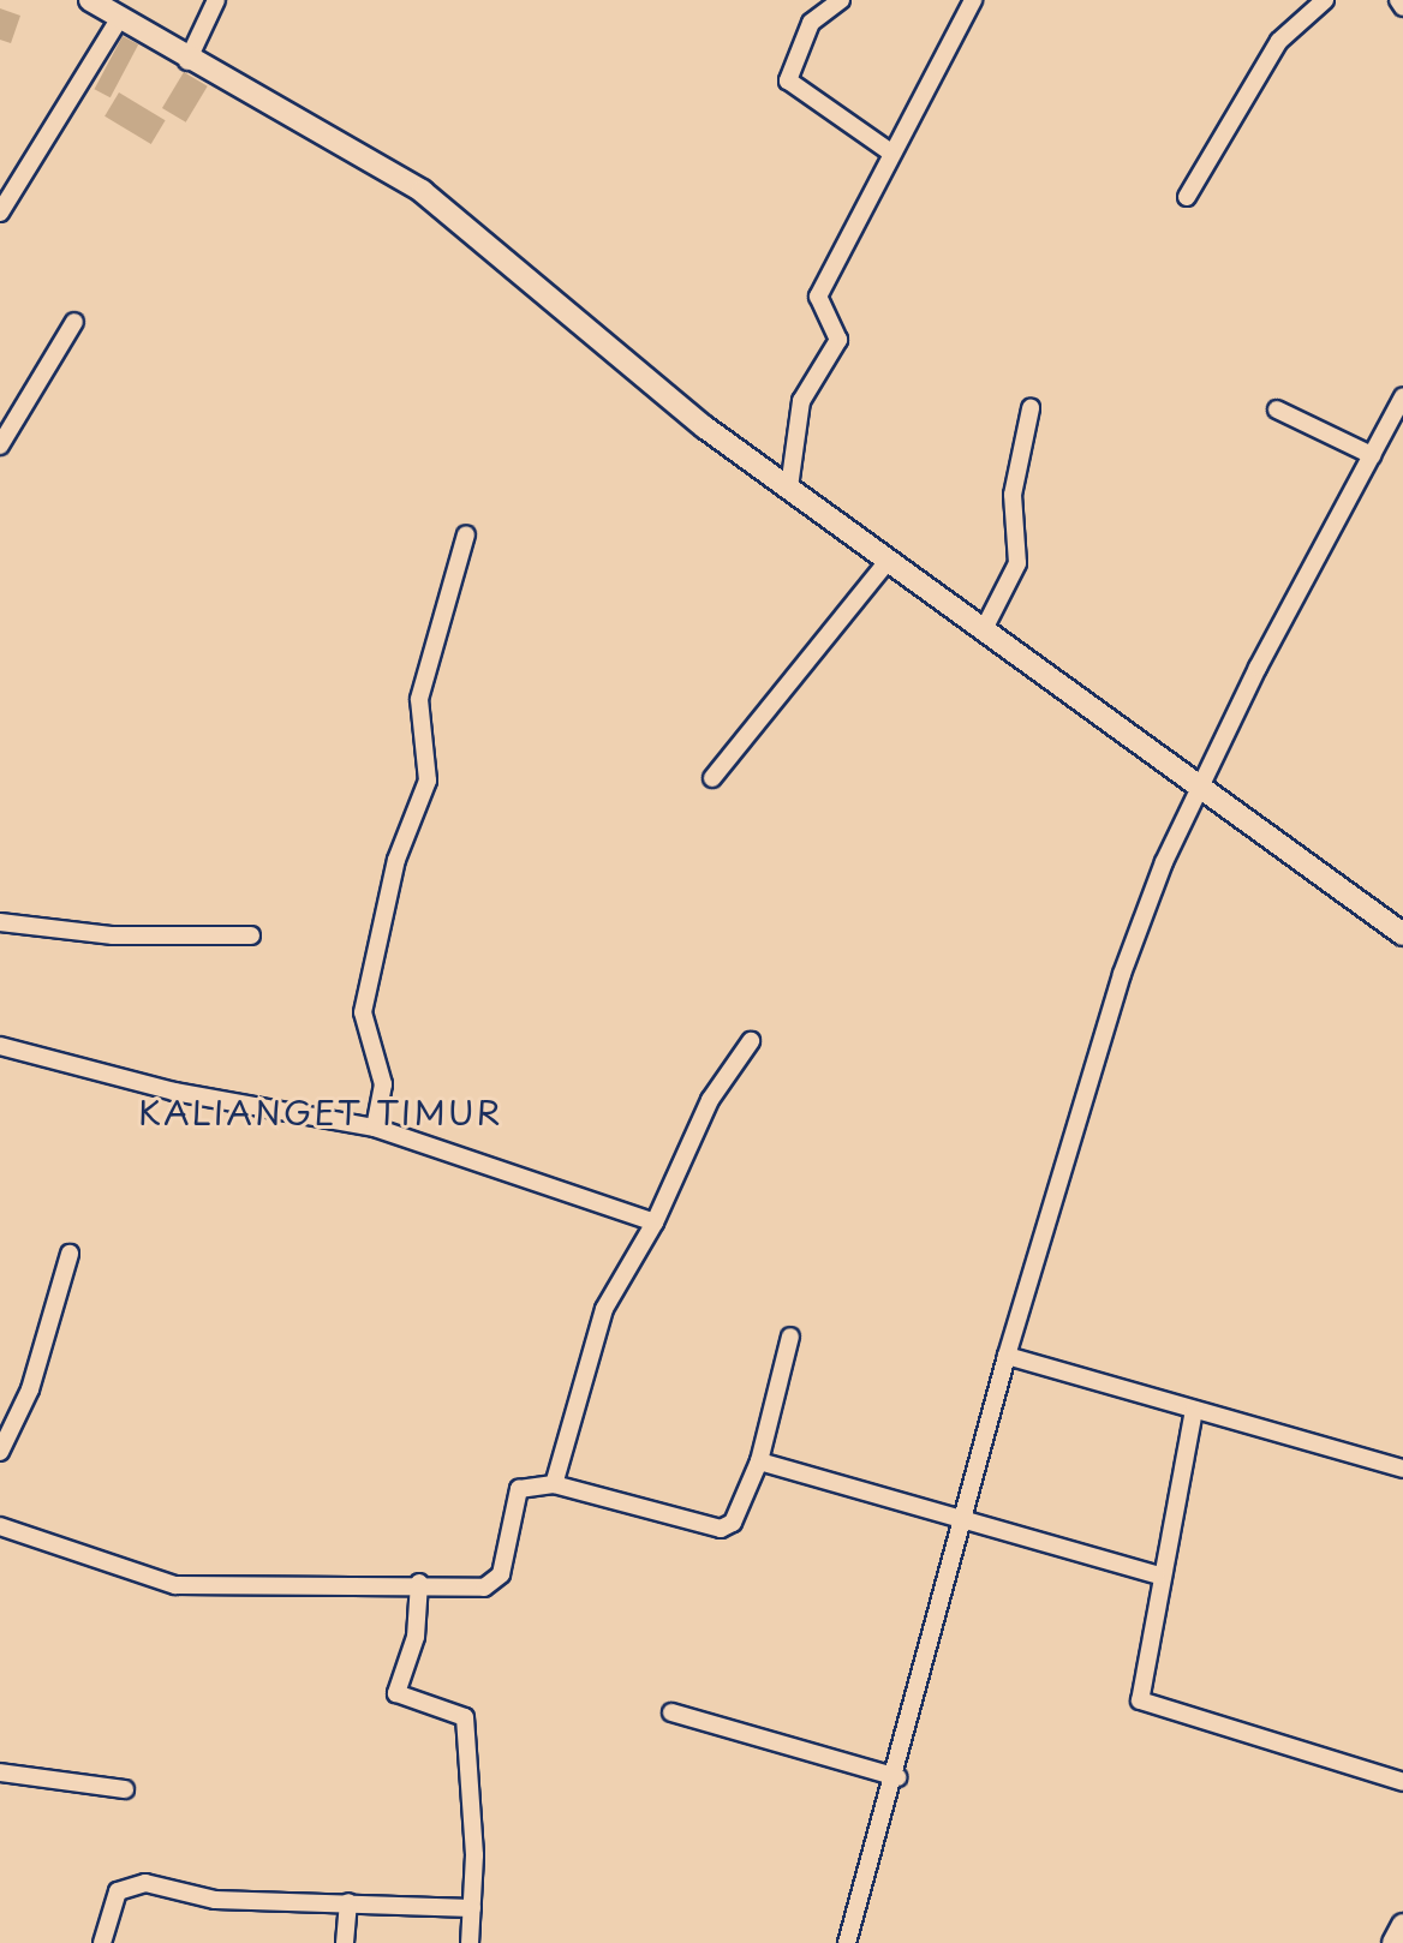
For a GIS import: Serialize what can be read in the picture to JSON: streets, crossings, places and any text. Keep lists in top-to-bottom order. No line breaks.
{"districts":["KALIANGET TIMUR"]}
